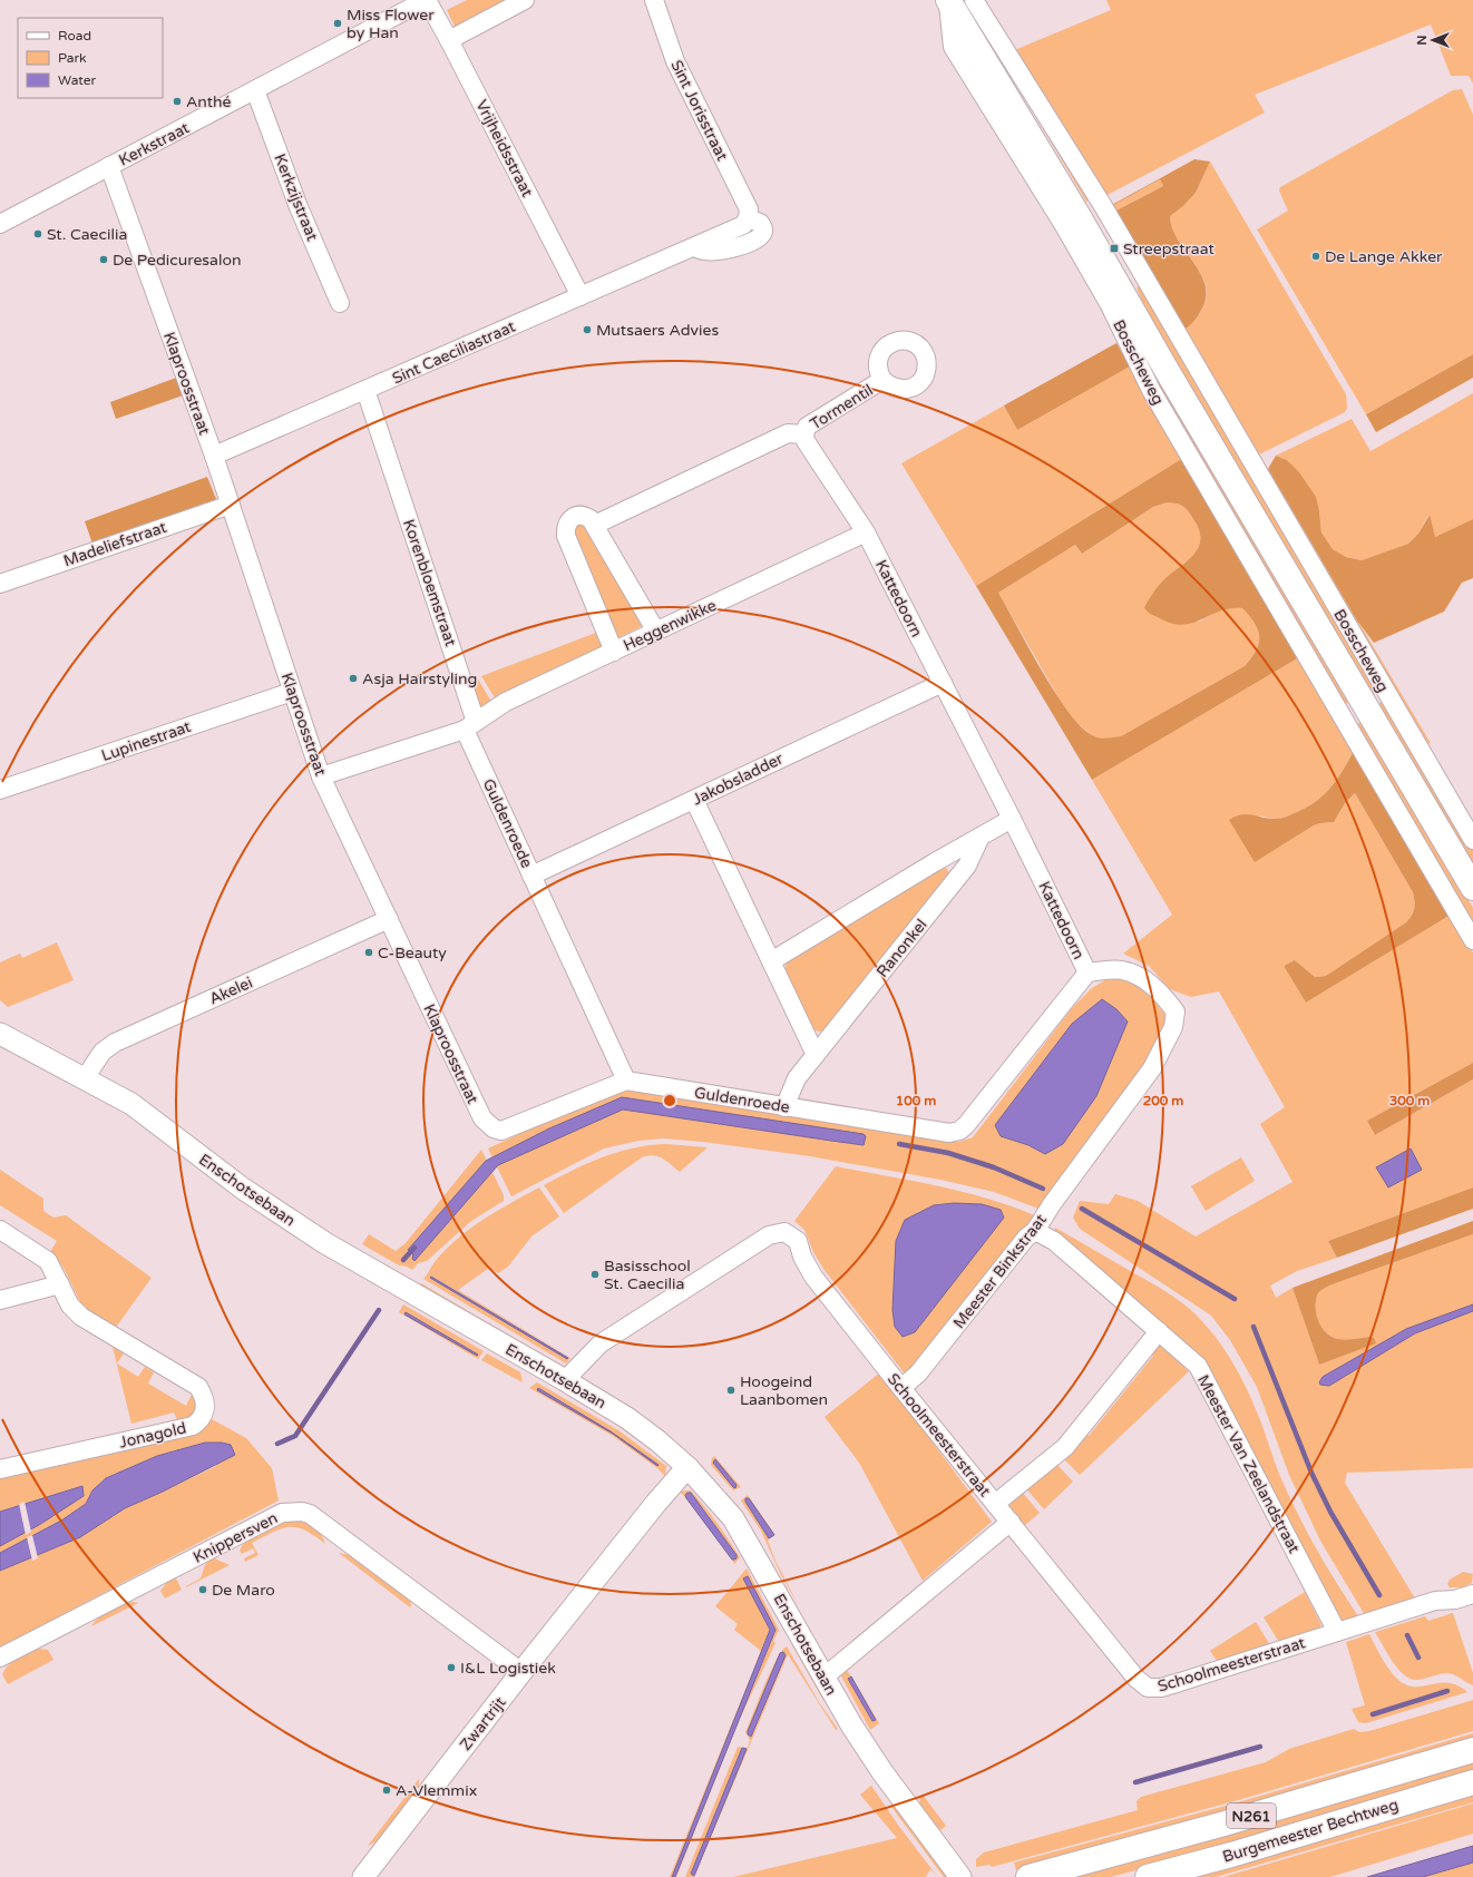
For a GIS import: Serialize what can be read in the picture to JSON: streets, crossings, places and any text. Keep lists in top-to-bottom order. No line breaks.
{"streets":{"main road":["Bosscheweg","N261","Burgemeester Bechtweg"],"street":["Sint Jorisstraat","Kerkstraat","Vrijheidsstraat","Kerkzijstraat","Sint Caeciliastraat","Klaproosstraat","Tormentil","Madeliefstraat","Korenbloemstraat","Kattedoorn","Heggenwikke","Lupinestraat","Jakobsladder","Guldenroede","Ranonkel","Akelei","Enschotsebaan","Meester Binkstraat","Jonagold","Schoolmeesterstraat","Meester Van Zeelandstraat","Knippersven","Zwartrijt"]},"crossings":[["Sint Jorisstraat","Sint Caeciliastraat"],["Kerkstraat","Vrijheidsstraat"],["Kerkstraat","Kerkzijstraat"],["Kerkstraat","Klaproosstraat"],["Vrijheidsstraat","Sint Caeciliastraat"],["Sint Caeciliastraat","Klaproosstraat"],["Sint Caeciliastraat","Korenbloemstraat"],["Klaproosstraat","Madeliefstraat"],["Klaproosstraat","Lupinestraat"],["Klaproosstraat","Guldenroede"],["Klaproosstraat","Akelei"],["Tormentil","Kattedoorn"],["Korenbloemstraat","Heggenwikke"],["Korenbloemstraat","Guldenroede"],["Kattedoorn","Heggenwikke"],["Kattedoorn","Jakobsladder"],["Kattedoorn","Guldenroede"],["Kattedoorn","Meester Binkstraat"],["Heggenwikke","Guldenroede"],["Jakobsladder","Guldenroede"],["Guldenroede","Ranonkel"],["Guldenroede","Meester Binkstraat"],["Akelei","Enschotsebaan"],["Enschotsebaan","Schoolmeesterstraat"],["Enschotsebaan","Zwartrijt"],["Meester Binkstraat","Schoolmeesterstraat"],["Meester Binkstraat","Meester Van Zeelandstraat"],["Schoolmeesterstraat","Meester Van Zeelandstraat"],["Knippersven","Zwartrijt"]],"places":{"other":["Miss Flower by Han","Anthé","St. Caecilia","De Lange Akker","De Pedicuresalon","Mutsaers Advies","Asja Hairstyling","C-Beauty","Basisschool St. Caecilia","Hoogeind Laanbomen","De Maro","I&L Logistiek","A-Vlemmix"],"transit":["Streepstraat"]},"legend":["Road","Park","Water"],"north":"left","rings":["100 m","200 m","300 m"]}
